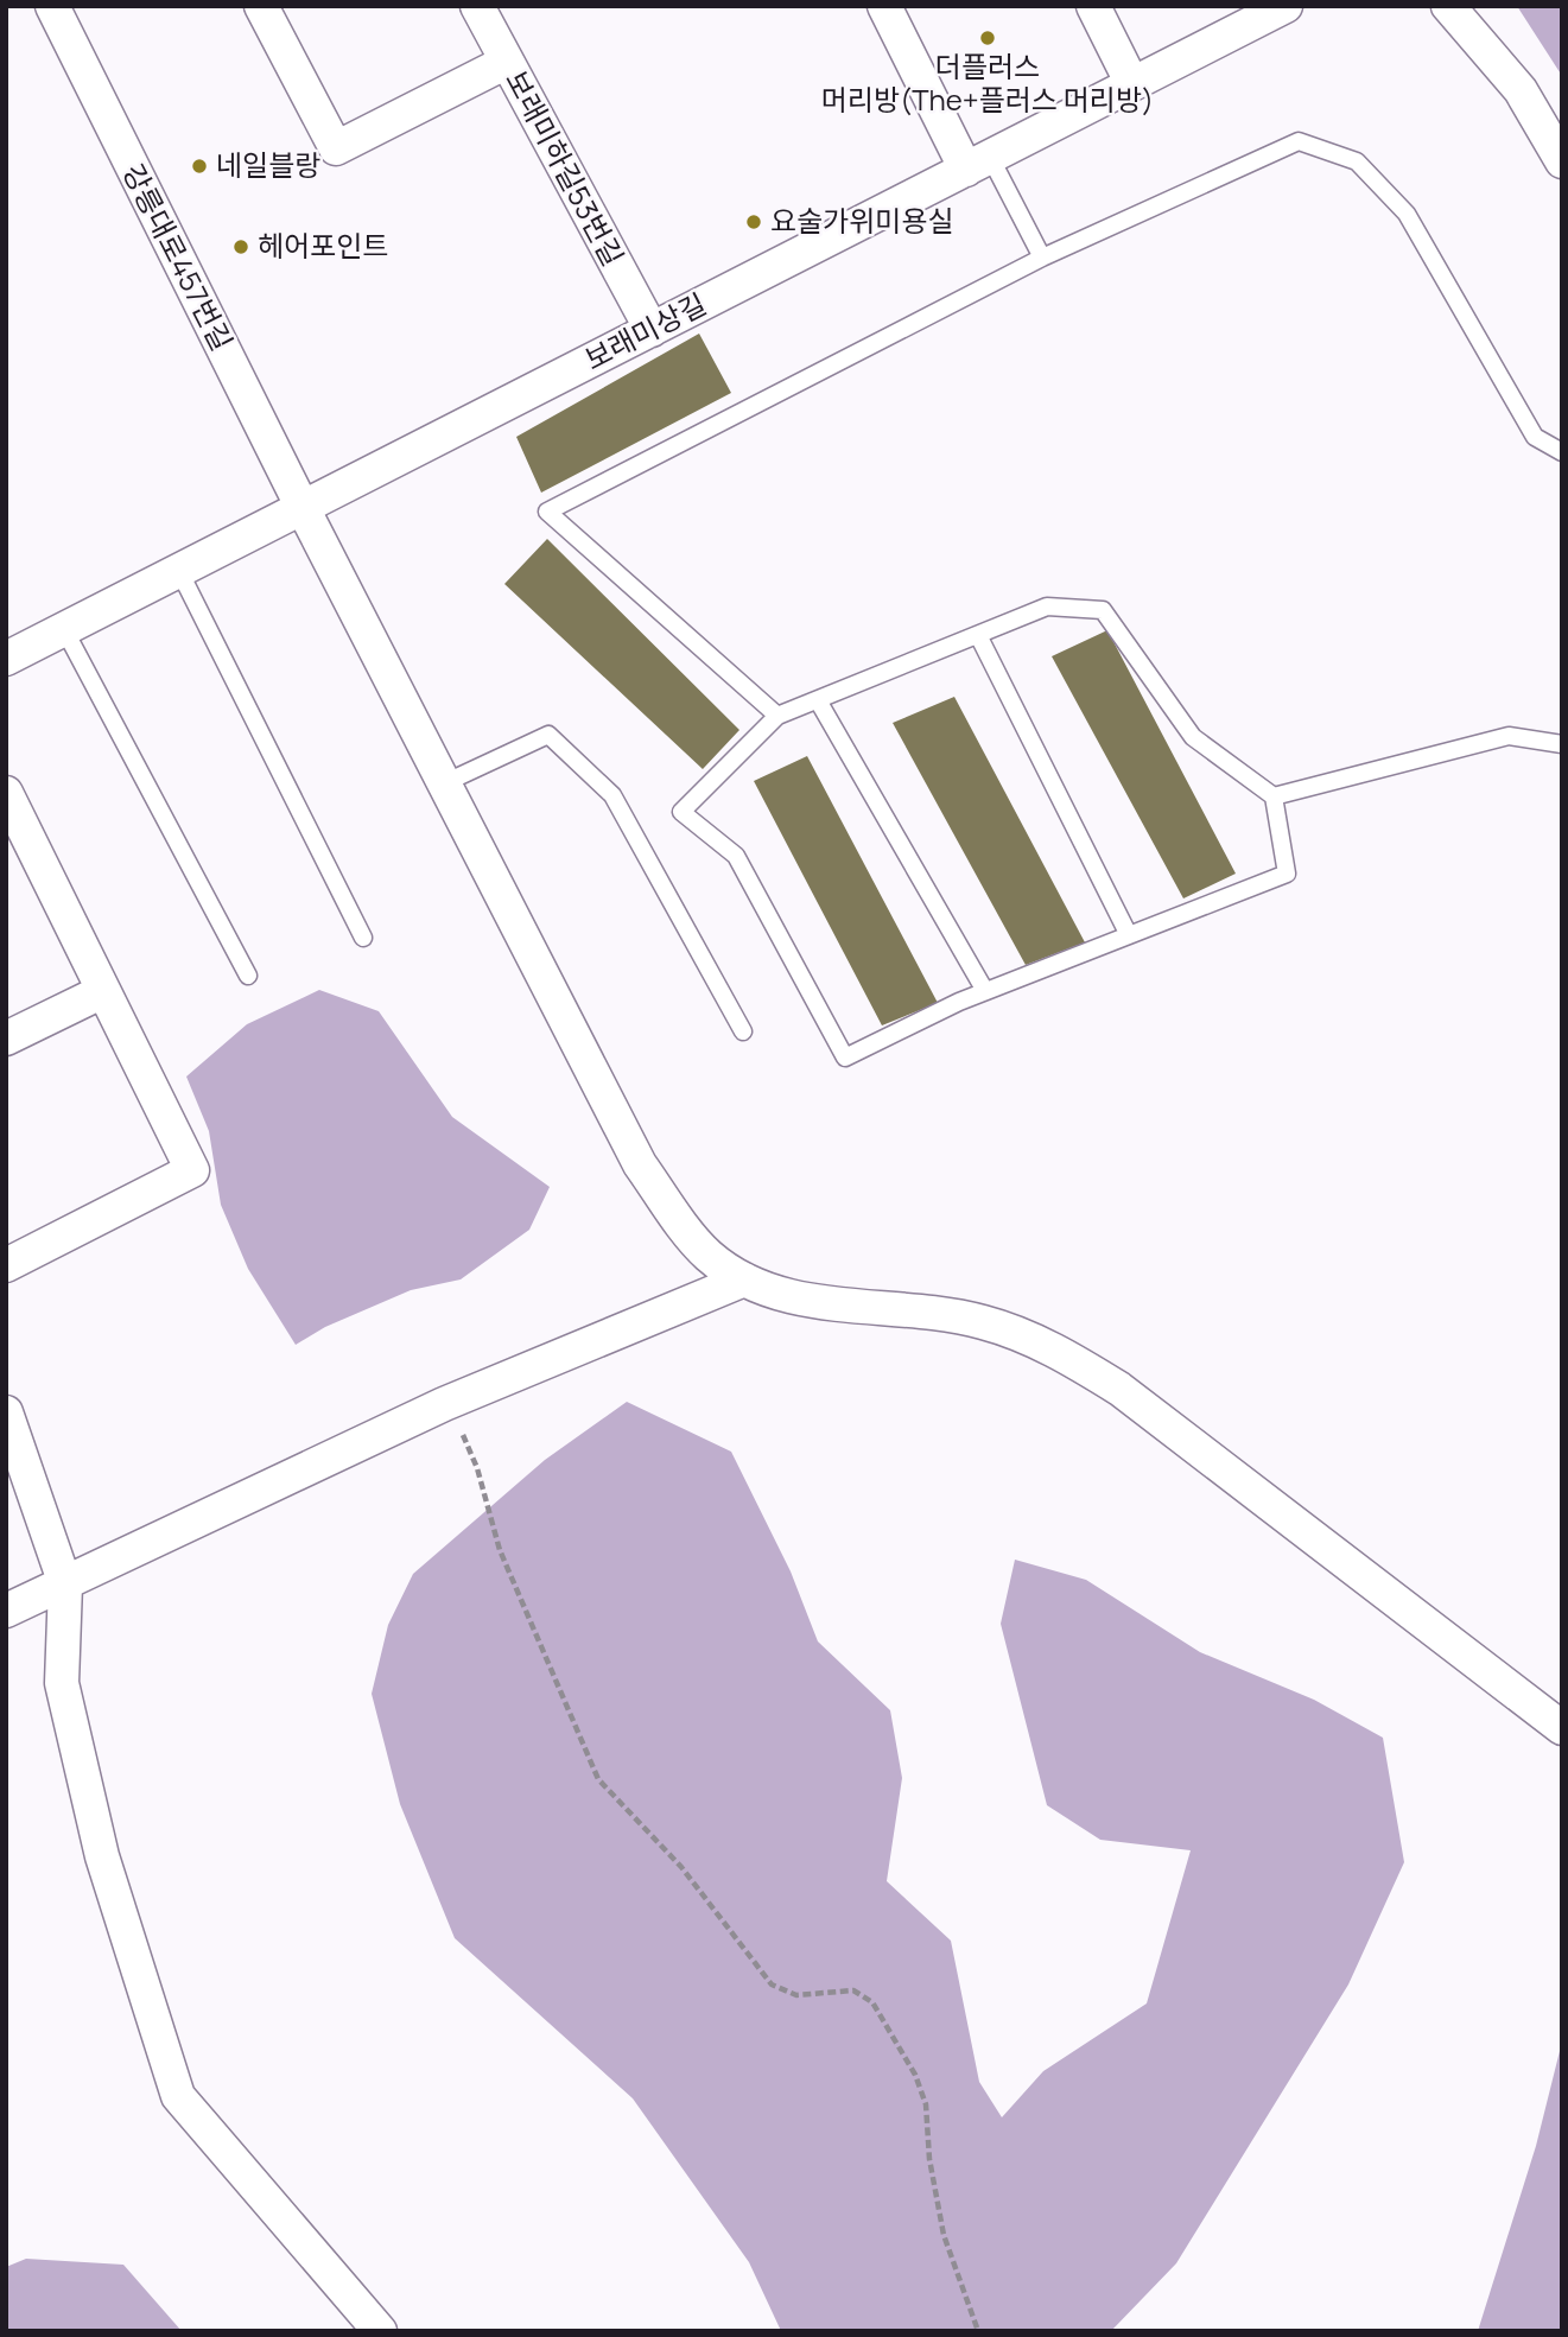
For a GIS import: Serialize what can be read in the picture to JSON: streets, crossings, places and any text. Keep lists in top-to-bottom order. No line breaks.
{"streets":{"street":["보래미하길53번길","강릉대로457번길","보래미상길"]},"crossings":[["보래미하길53번길","보래미상길"],["강릉대로457번길","보래미상길"]],"places":["더플러스 머리방(The+플러스 머리방)","네일블랑","요술가위미용실","헤어포인트"]}
